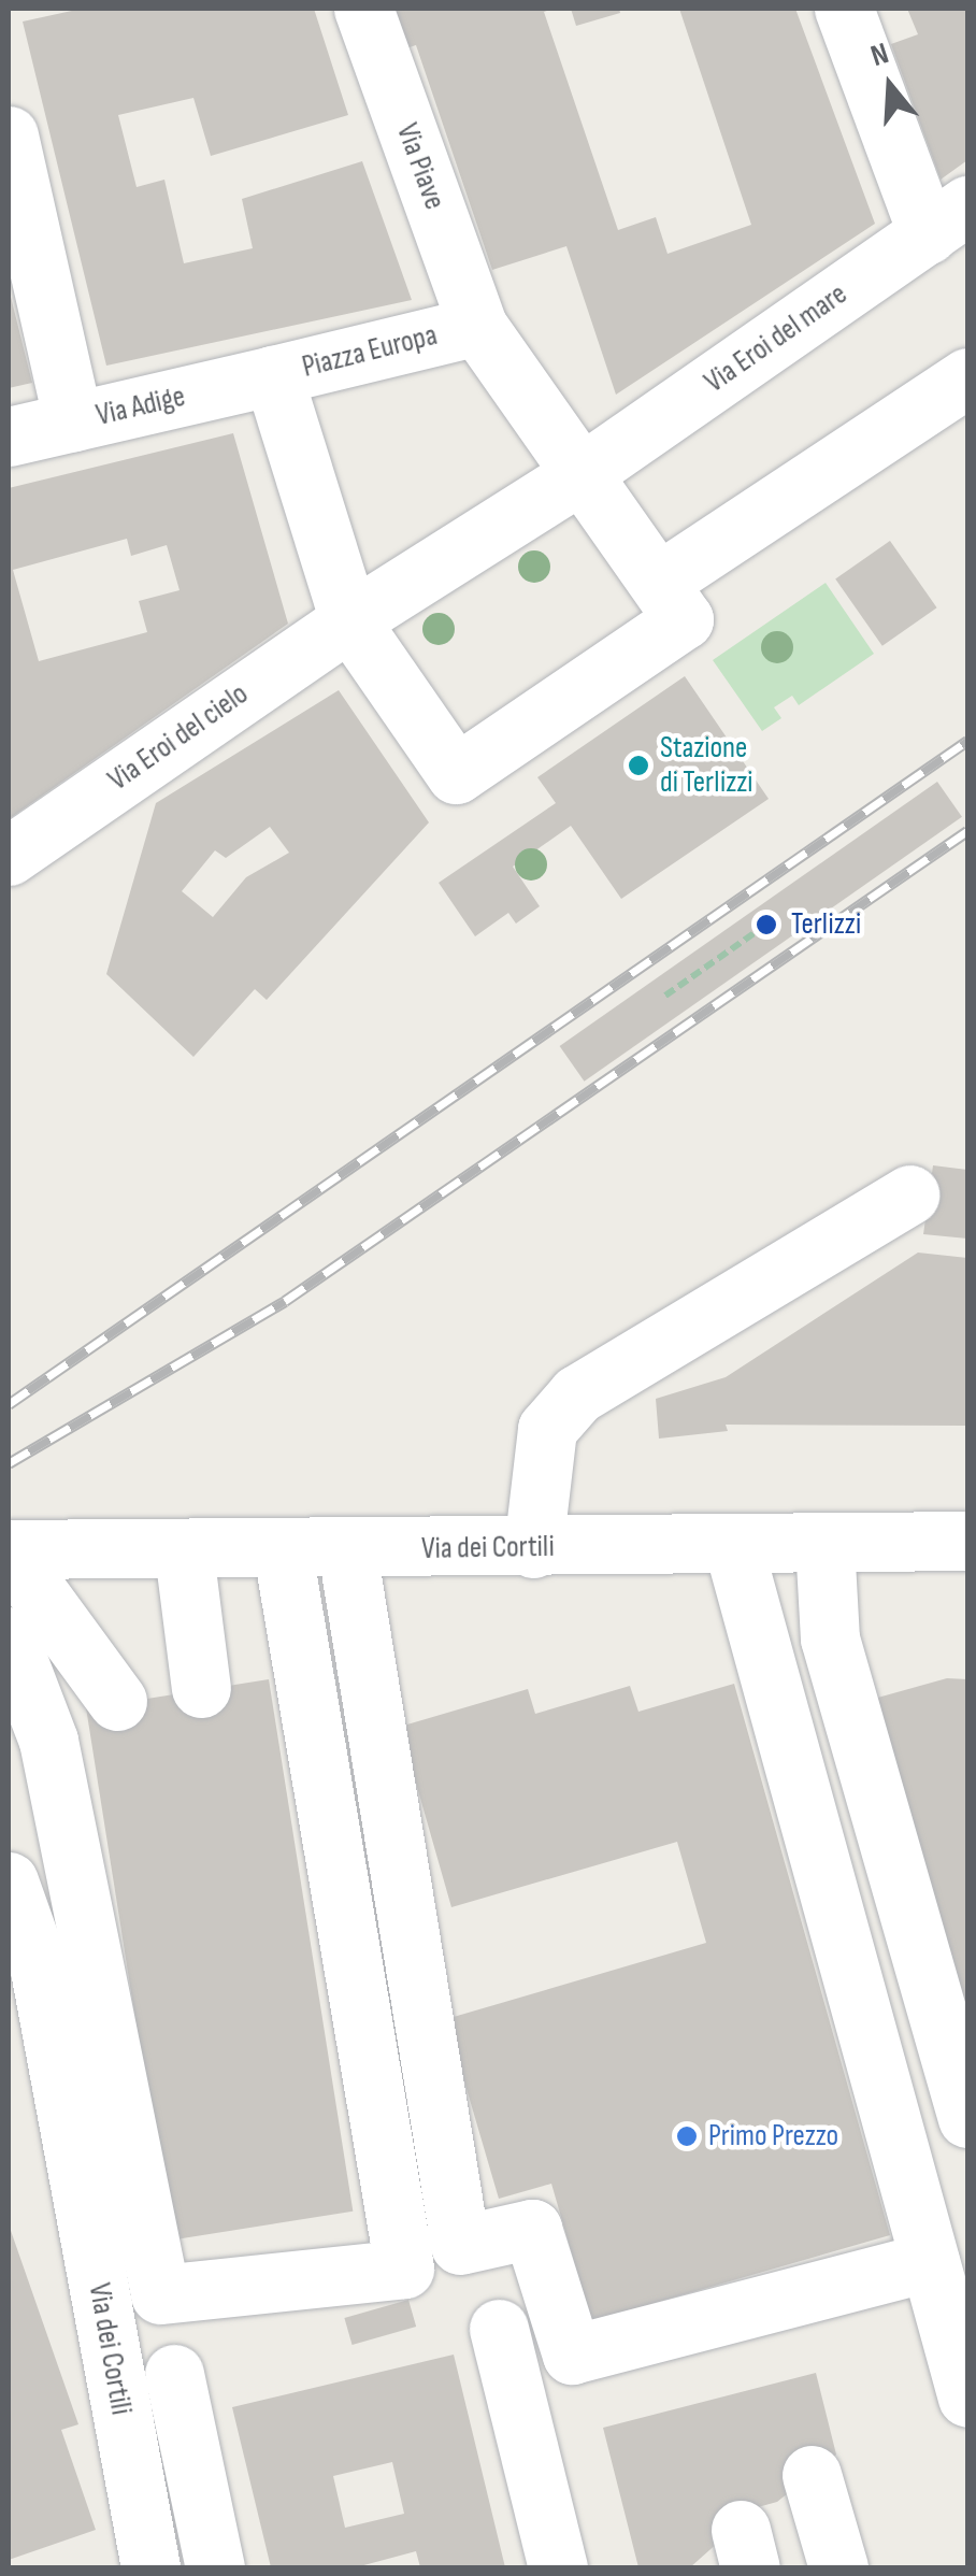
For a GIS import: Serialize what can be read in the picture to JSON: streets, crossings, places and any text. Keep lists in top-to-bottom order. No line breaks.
{"streets":{"street":["Via Piave","Via Eroi del mare","Piazza Europa","Via Adige","Via Eroi del cielo","Via dei Cortili"]},"crossings":[["Via Piave","Piazza Europa"],["Via Eroi del mare","Piazza Europa"],["Piazza Europa","Via Adige"],["Piazza Europa","Via Eroi del cielo"]],"places":["Stazione di Terlizzi","Terlizzi","Primo Prezzo"],"north":"top"}
